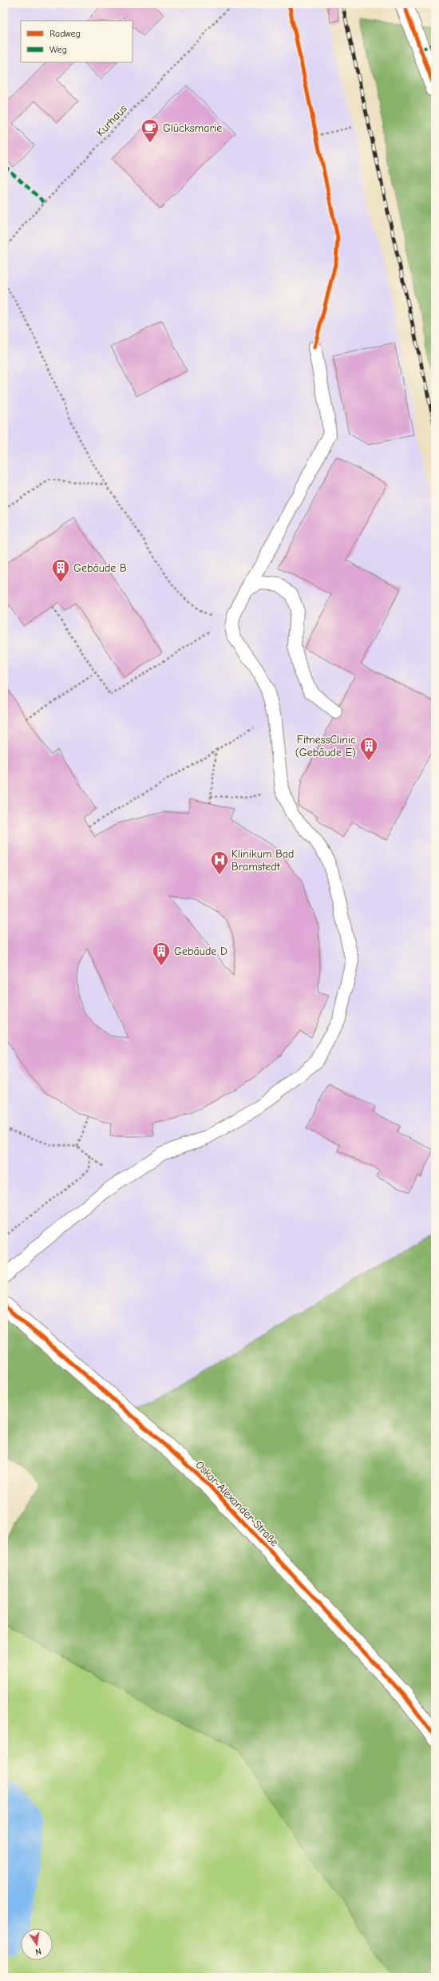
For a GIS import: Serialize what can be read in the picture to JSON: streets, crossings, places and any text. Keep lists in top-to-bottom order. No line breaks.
{"streets":{"street":["Oskar-Alexander-Straße"],"path":["Kurhaus"]},"places":{"cafe":["Glücksmarie"],"building":["Gebäude B","FitnessClinic (Gebäude E)","Gebäude D"],"hospital":["Klinikum Bad Bramstedt"]},"legend":["Radweg","Weg"],"north":"bottom"}
